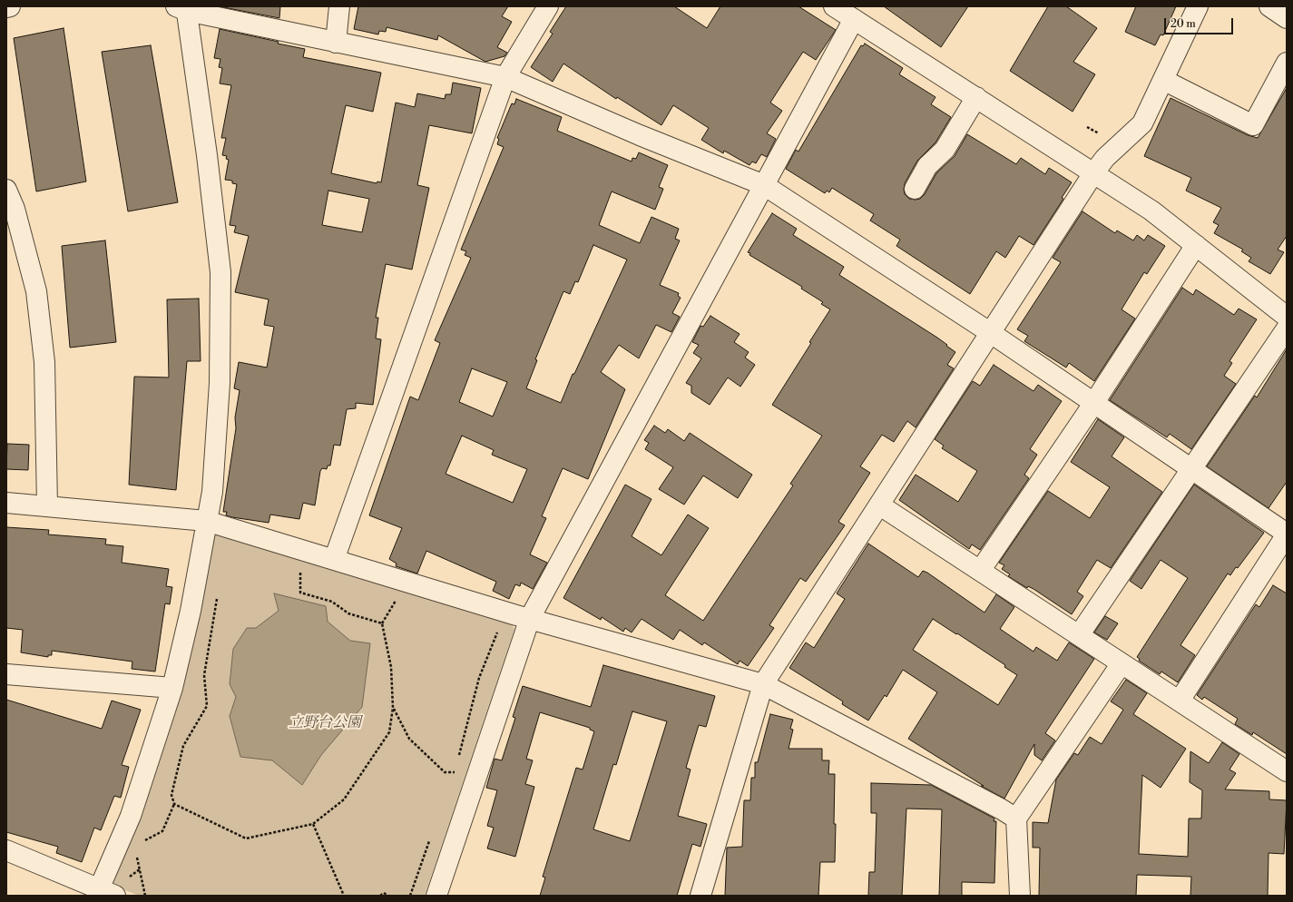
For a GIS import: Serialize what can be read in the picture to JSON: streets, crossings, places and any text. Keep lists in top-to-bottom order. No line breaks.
{"parks":["立野台公園"],"scale_bar":"20 m"}
